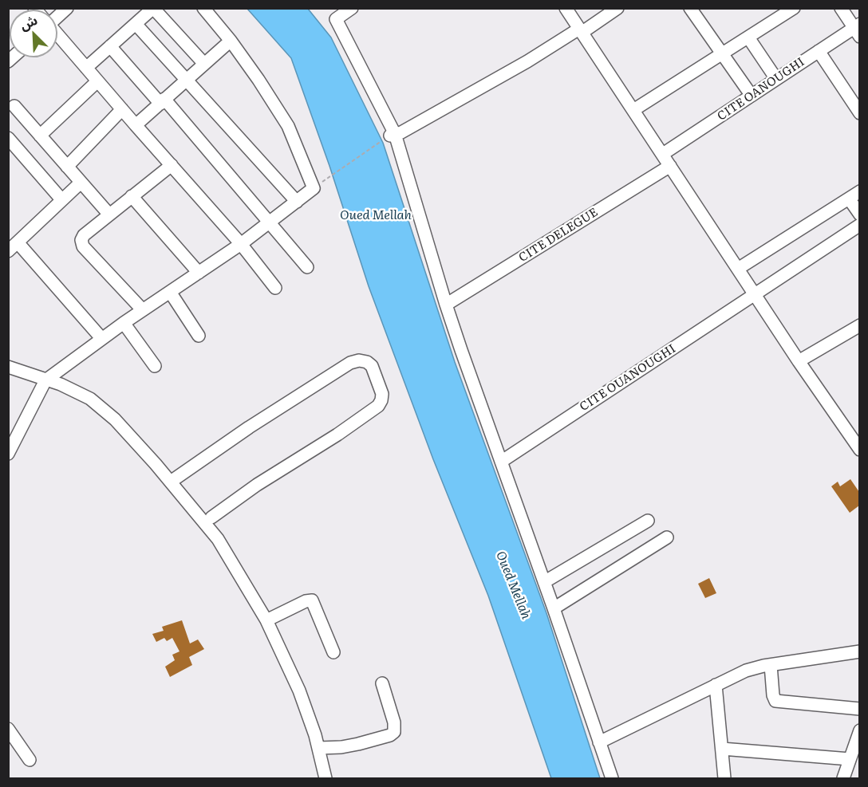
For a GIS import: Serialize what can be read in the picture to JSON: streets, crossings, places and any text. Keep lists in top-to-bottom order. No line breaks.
{"streets":{"street":["CITE OANOUGHI","CITE DELEGUE","CITE OUANOUGHI"]},"water":["Oued Mellah"],"north":"top left"}
